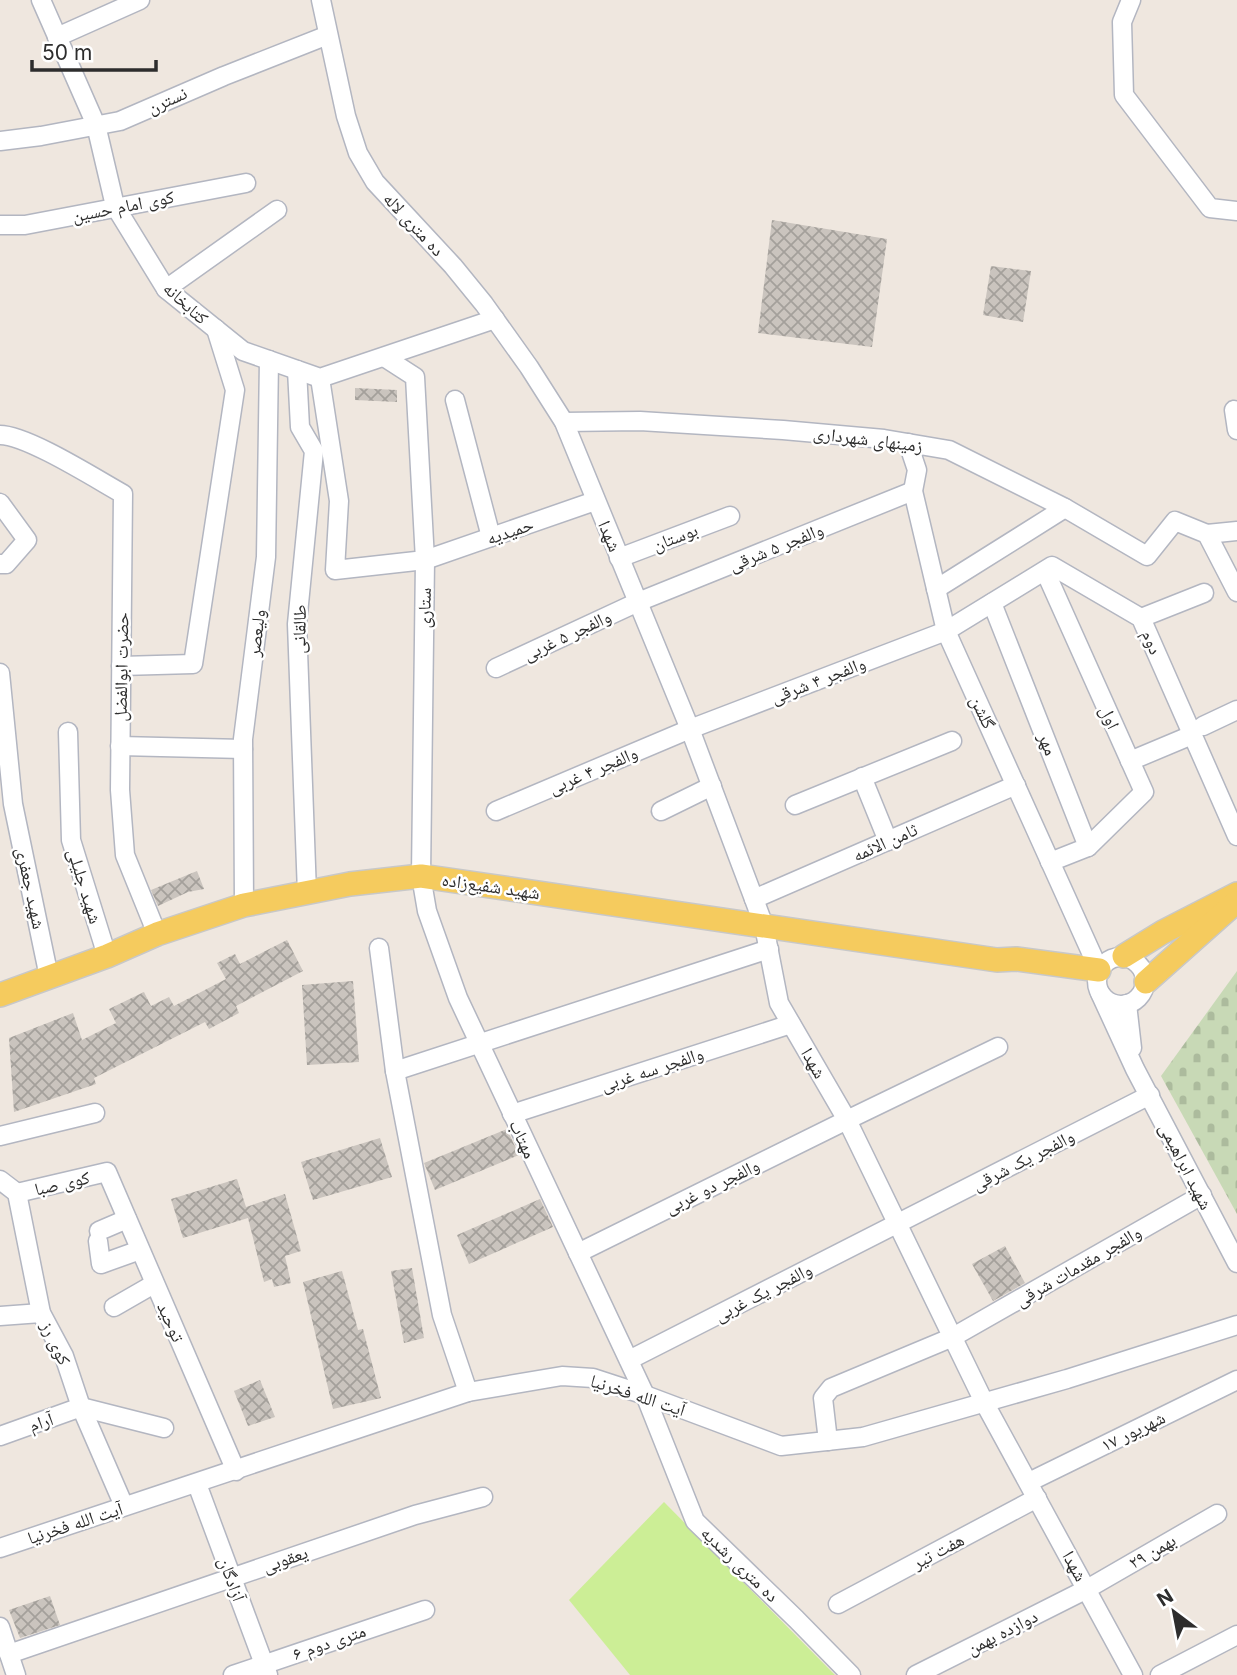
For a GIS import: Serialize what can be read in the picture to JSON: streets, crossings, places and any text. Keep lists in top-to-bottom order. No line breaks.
{"streets":{"main road":["شهید شفیع‌زاده"],"street":["نسترن","کوی امام حسین","ده متری لاله","کتابخانه","زمینهای شهرداری","حمیدیه","شهدا","بوستان","والفجر ۵ شرقی","ستاری","طالقانی","ولیعصر","والفجر ۵ غربی","دوم","حضرت ابوالفضل","والفجر ۴ شرقی","گلشن","اول","مهر","والفجر ۴ غربی","ثامن الائمه","شهید جلیلی","شهید جعفری","والفجر سه غربی","مهتاب","والفجر یک شرقی","شهید ابراهیمی","کوی صبا","والفجر دو غربی","والفجر مقدمات شرقی","والفجر یک غربی","توحید","کوی رز","آیت الله فخرنیا","آرام","۱۷ شهریور","هفت تیر","۲۹ بهمن","یعقوبی","ده متری رشدیه","آزادگان","دوازده بهمن","۶ متری دوم"]},"crossings":[["نسترن","ده متری لاله"],["نسترن","کتابخانه"],["کوی امام حسین","کتابخانه"],["ده متری لاله","زمینهای شهرداری"],["ده متری لاله","شهدا"],["کتابخانه","حمیدیه"],["کتابخانه","طالقانی"],["کتابخانه","ولیعصر"],["زمینهای شهرداری","شهدا"],["زمینهای شهرداری","گلشن"],["حمیدیه","شهدا"],["حمیدیه","ستاری"],["شهدا","بوستان"],["شهدا","والفجر ۵ شرقی"],["شهدا","والفجر ۵ غربی"],["شهدا","والفجر ۴ شرقی"],["شهدا","والفجر ۴ غربی"],["شهدا","ثامن الائمه"],["شهدا","شهید شفیع‌زاده"],["شهدا","والفجر سه غربی"],["شهدا","والفجر یک شرقی"],["شهدا","والفجر دو غربی"],["شهدا","والفجر مقدمات شرقی"],["شهدا","والفجر یک غربی"],["شهدا","آیت الله فخرنیا"],["شهدا","۱۷ شهریور"],["شهدا","هفت تیر"],["شهدا","۲۹ بهمن"],["شهدا","دوازده بهمن"],["والفجر ۵ شرقی","والفجر ۵ غربی"],["والفجر ۵ شرقی","گلشن"],["ستاری","شهید شفیع‌زاده"],["ستاری","مهتاب"],["طالقانی","شهید شفیع‌زاده"],["ولیعصر","شهید شفیع‌زاده"],["دوم","اول"],["حضرت ابوالفضل","شهید شفیع‌زاده"],["والفجر ۴ شرقی","گلشن"],["والفجر ۴ شرقی","والفجر ۴ غربی"],["گلشن","ثامن الائمه"],["گلشن","شهید شفیع‌زاده"],["گلشن","شهید ابراهیمی"],["اول","مهر"],["شهید جلیلی","شهید شفیع‌زاده"],["شهید شفیع‌زاده","شهید جعفری"],["شهید شفیع‌زاده","مهتاب"],["شهید شفیع‌زاده","شهید ابراهیمی"],["والفجر سه غربی","مهتاب"],["مهتاب","والفجر دو غربی"],["مهتاب","والفجر یک غربی"],["مهتاب","آیت الله فخرنیا"],["مهتاب","ده متری رشدیه"],["والفجر یک شرقی","شهید ابراهیمی"],["والفجر یک شرقی","والفجر یک غربی"],["شهید ابراهیمی","والفجر مقدمات شرقی"],["کوی صبا","توحید"],["کوی صبا","کوی رز"],["والفجر مقدمات شرقی","آیت الله فخرنیا"],["توحید","آیت الله فخرنیا"],["کوی رز","آیت الله فخرنیا"],["کوی رز","آرام"],["آیت الله فخرنیا","ده متری رشدیه"],["آیت الله فخرنیا","آزادگان"],["۱۷ شهریور","هفت تیر"],["۲۹ بهمن","دوازده بهمن"],["یعقوبی","آزادگان"],["آزادگان","۶ متری دوم"]],"scale_bar":"50 m","north":"top left"}
